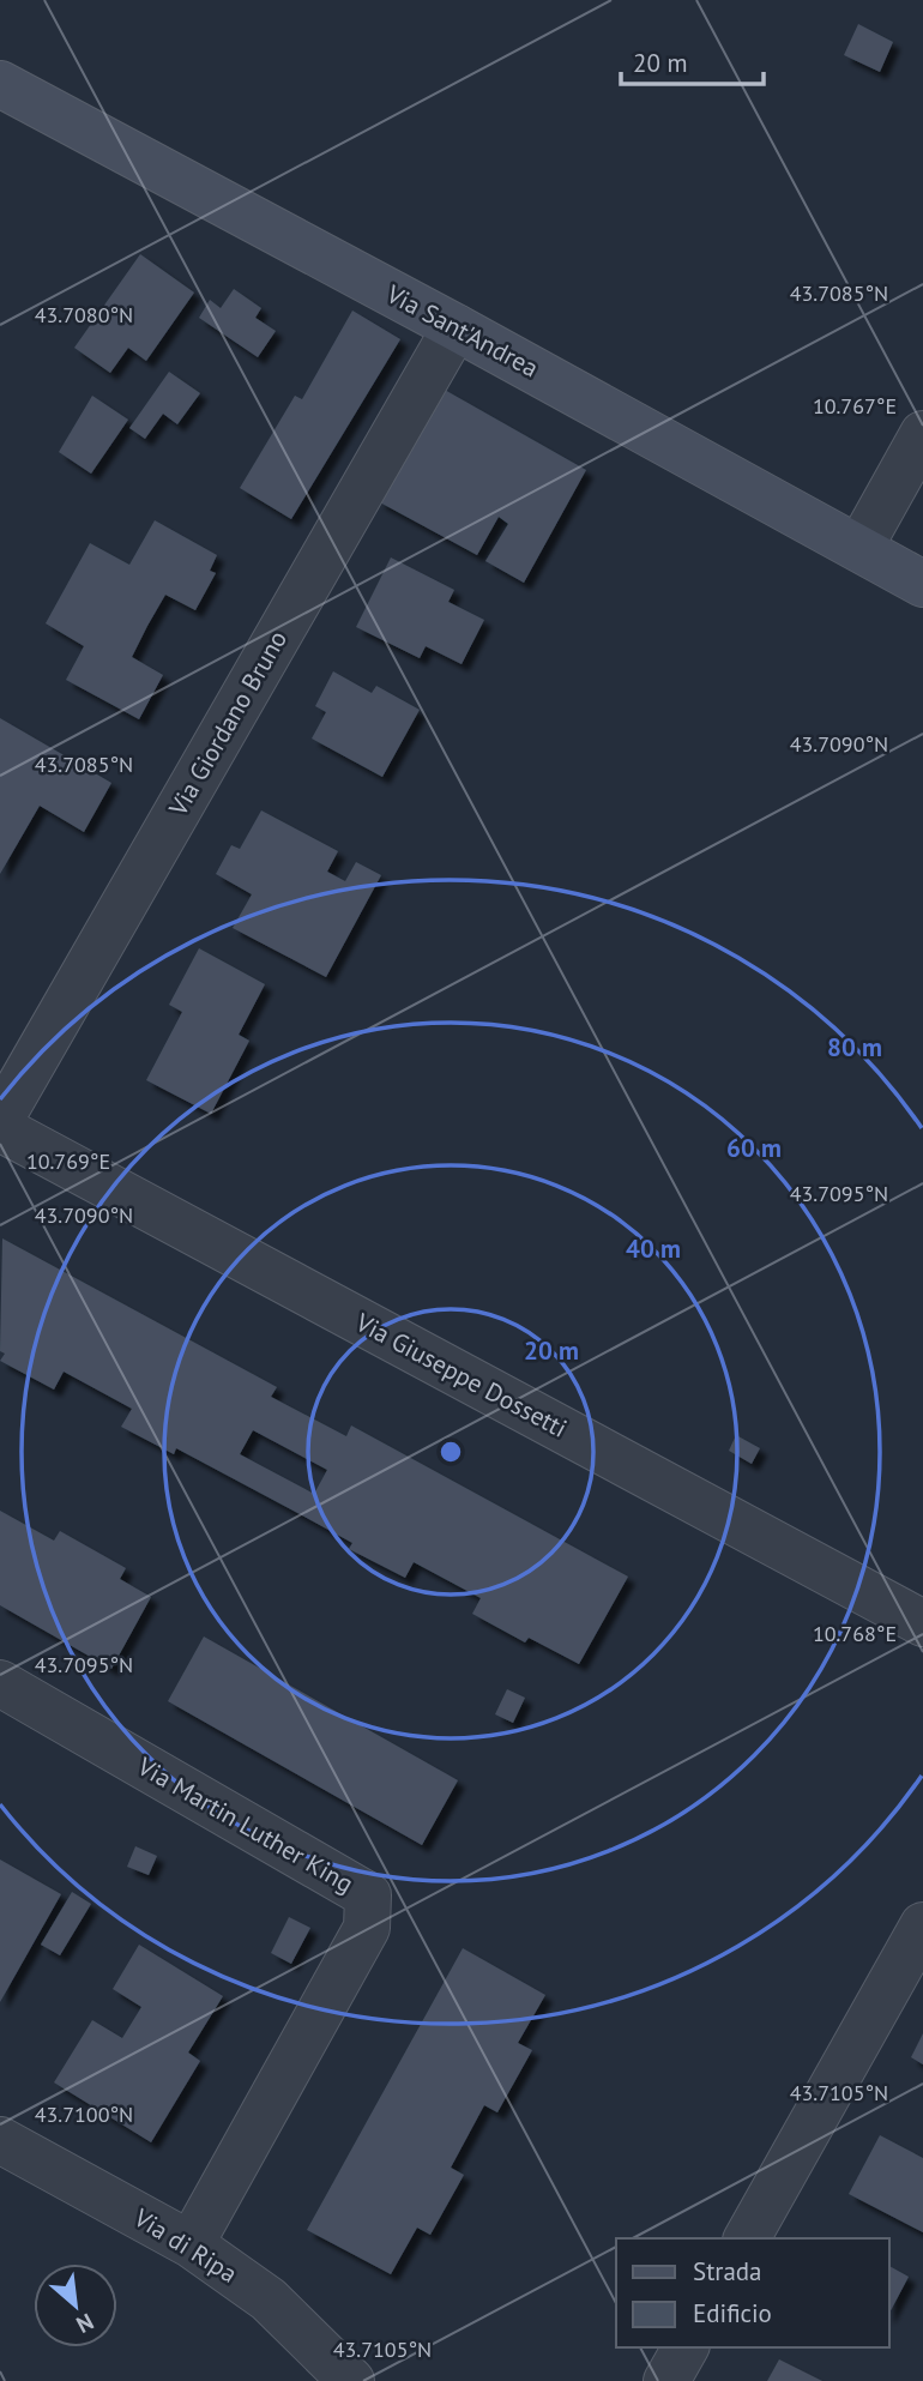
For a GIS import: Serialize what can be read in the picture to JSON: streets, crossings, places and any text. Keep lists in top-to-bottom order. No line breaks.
{"streets":{"street":["Via Sant'Andrea","Via Giordano Bruno","Via Giuseppe Dossetti","Via Martin Luther King","Via di Ripa"]},"crossings":[["Via Sant'Andrea","Via Giordano Bruno"],["Via Martin Luther King","Via di Ripa"]],"legend":["Strada","Edificio"],"scale_bar":"20 m","north":"bottom right","coordinates":["43.7085°N","43.7080°N","10.767°E","43.7090°N","10.769°E","43.7095°N","10.768°E","43.7105°N","43.7100°N"],"rings":["80 m","60 m","40 m","20 m"]}
